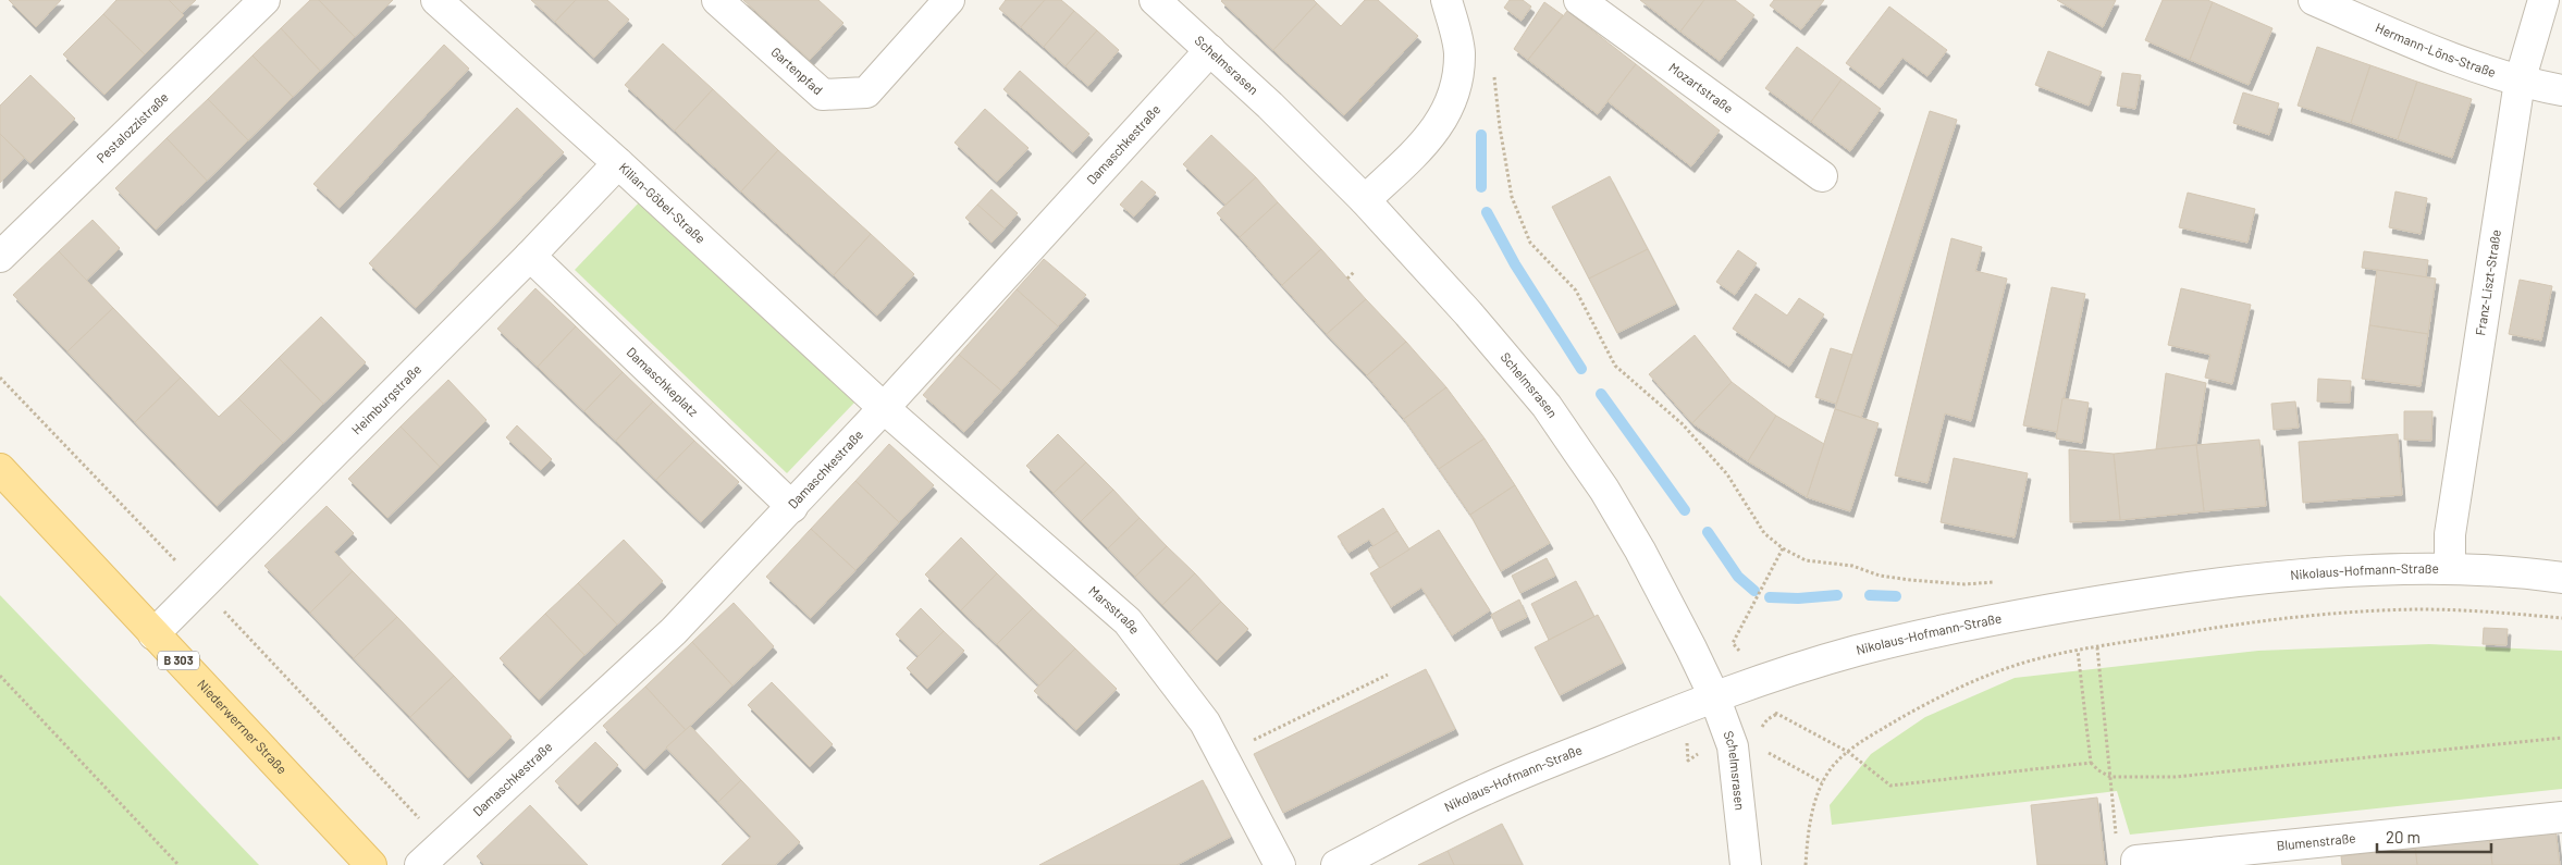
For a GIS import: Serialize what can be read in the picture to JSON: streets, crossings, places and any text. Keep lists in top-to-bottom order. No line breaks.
{"streets":{"main road":["B 303","Niederwerrner Straße"],"street":["Hermann-Löns-Straße","Schelmsrasen","Gartenpfad","Mozartstraße","Pestalozzistraße","Damaschkestraße","Kilian-Göbel-Straße","Franz-Liszt-Straße","Damaschkeplatz","Heimburgstraße","Nikolaus-Hofmann-Straße","Marsstraße","Blumenstraße"]},"crossings":[["Hermann-Löns-Straße","Franz-Liszt-Straße"],["Schelmsrasen","Damaschkestraße"],["Schelmsrasen","Nikolaus-Hofmann-Straße"],["Damaschkestraße","Kilian-Göbel-Straße"],["Damaschkestraße","Damaschkeplatz"],["Damaschkestraße","Marsstraße"],["Kilian-Göbel-Straße","Heimburgstraße"],["Kilian-Göbel-Straße","Marsstraße"],["Franz-Liszt-Straße","Nikolaus-Hofmann-Straße"],["Damaschkeplatz","Heimburgstraße"],["Heimburgstraße","Niederwerrner Straße"]],"scale_bar":"20 m"}
